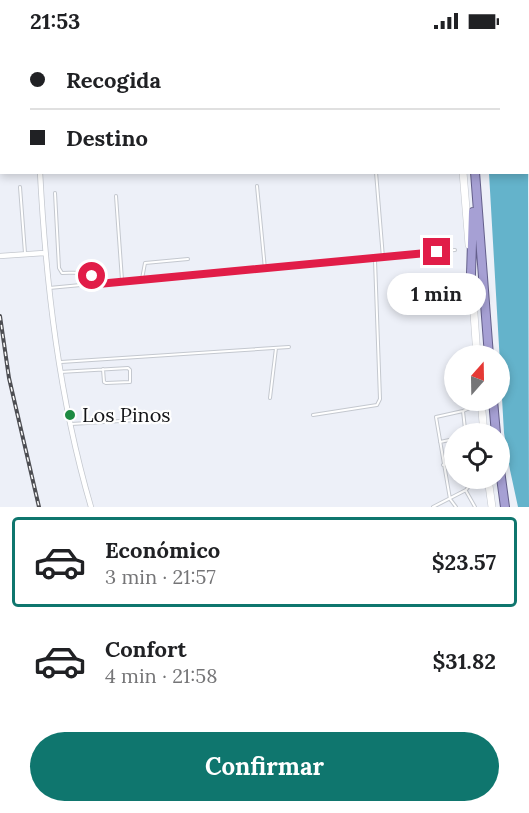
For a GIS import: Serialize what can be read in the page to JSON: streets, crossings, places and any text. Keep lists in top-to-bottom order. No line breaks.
{"places":["Los Pinos"],"north":"top","page":{"status":"21:53","banner":["Recogida","Destino"],"bubble":"1 min","list":[{"name":"Económico","note":"3 min · 21:57","value":"$23.57"},{"name":"Confort","note":"4 min · 21:58","value":"$31.82"}],"buttons":"Confirmar"}}
